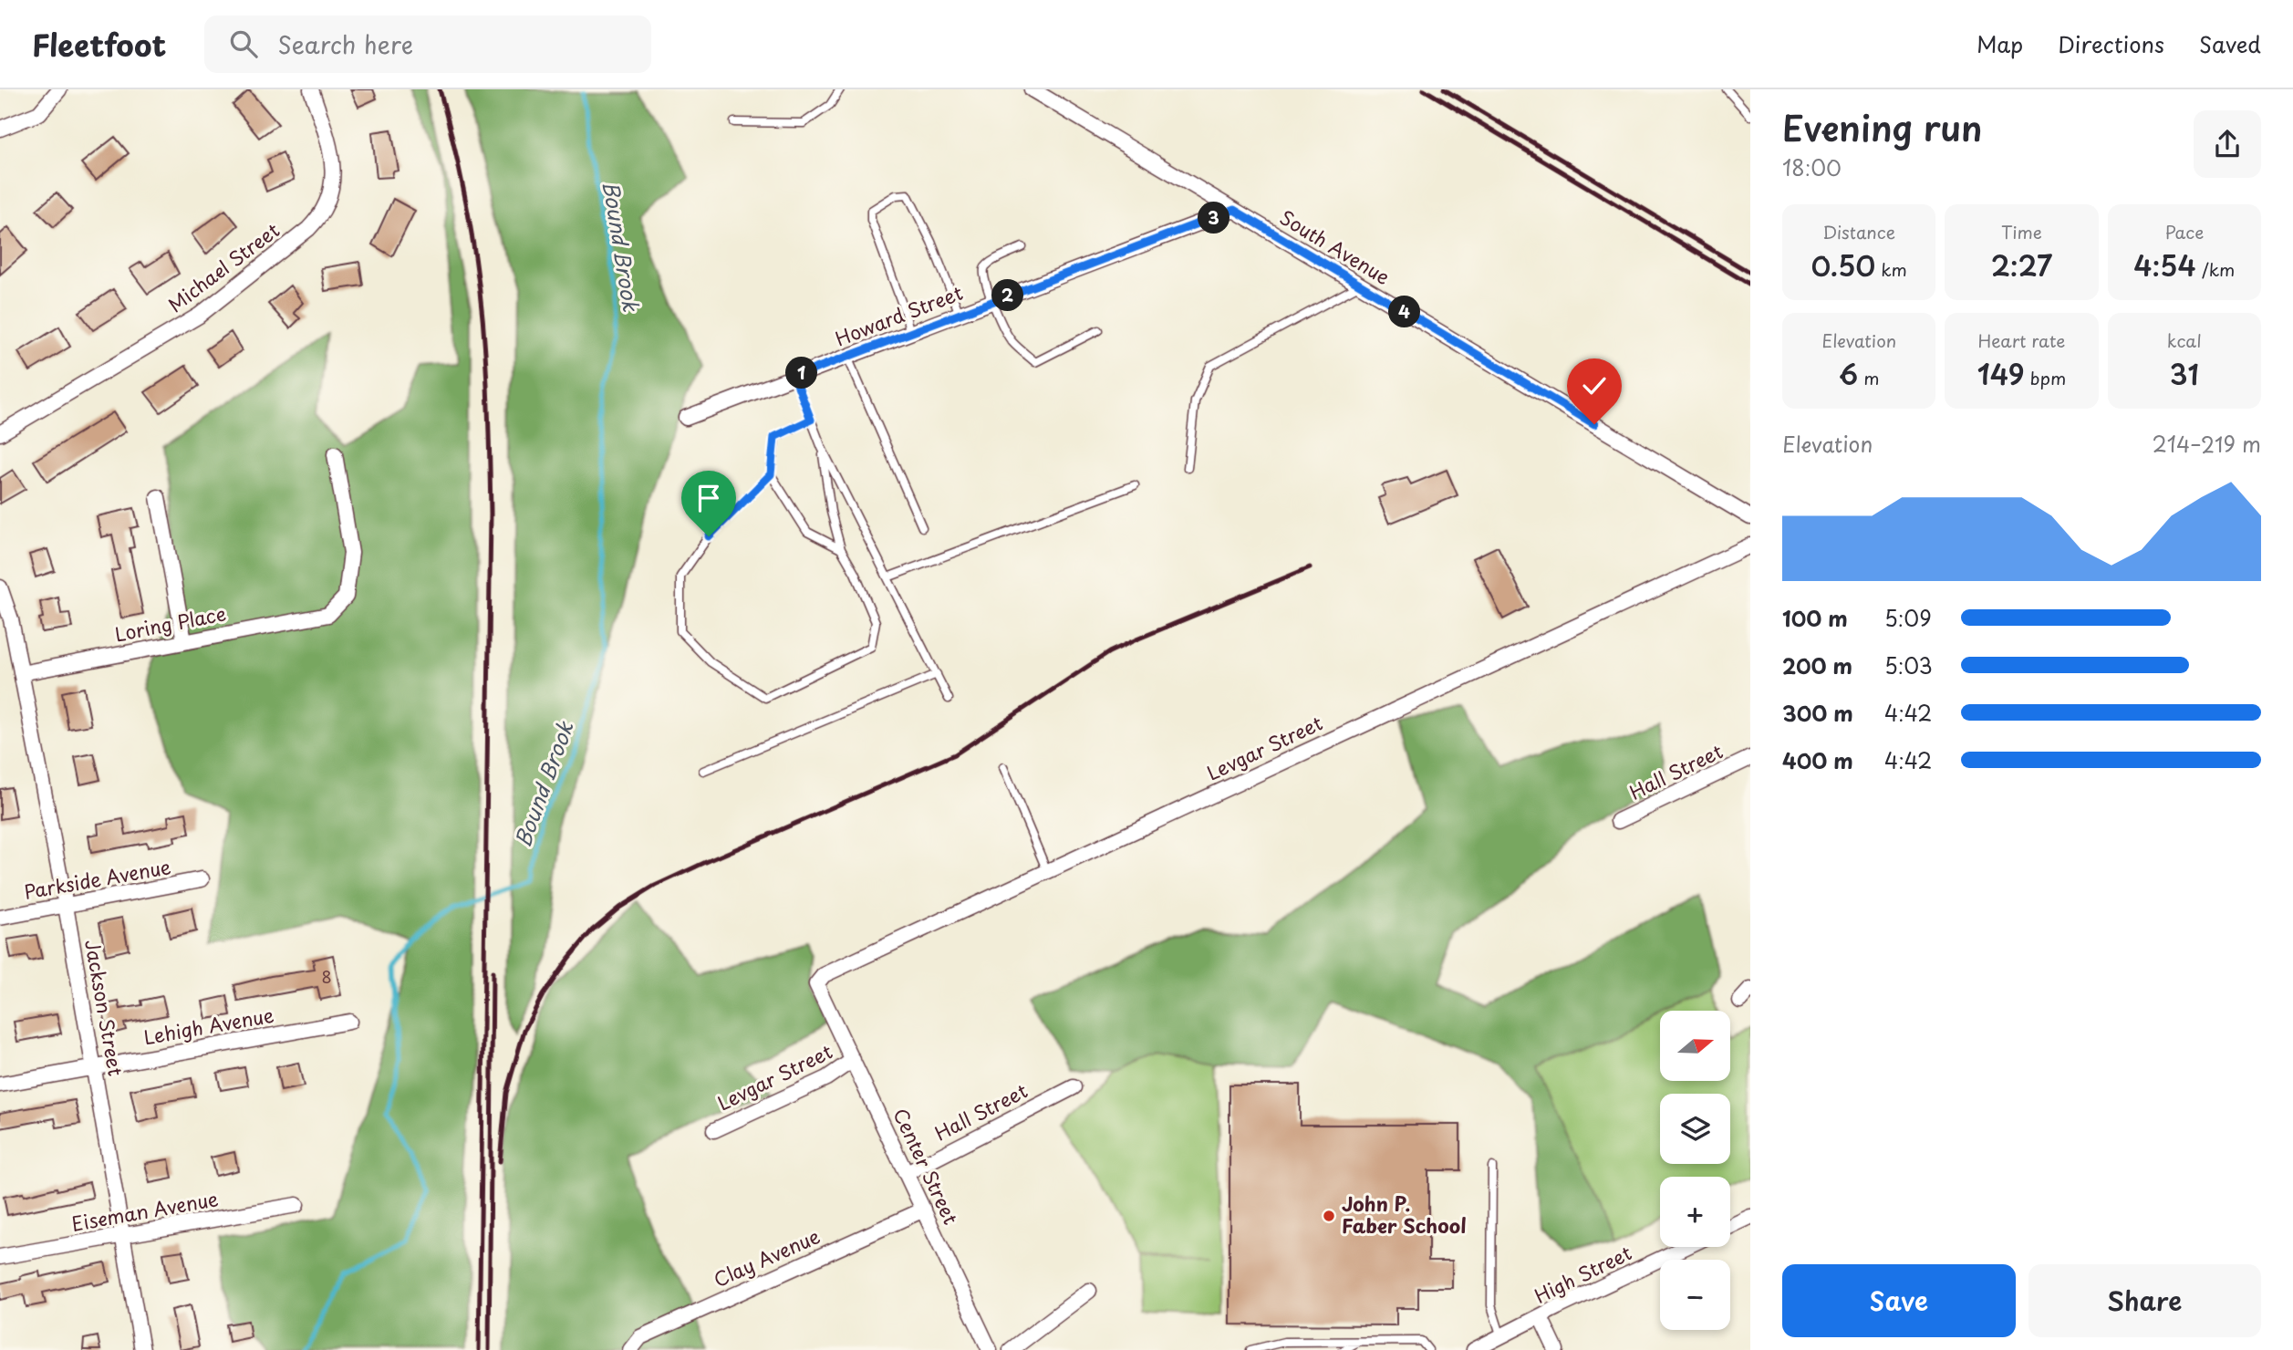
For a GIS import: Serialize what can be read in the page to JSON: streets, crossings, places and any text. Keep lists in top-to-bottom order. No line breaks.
{"streets":{"street":["South Avenue","Michael Street","Howard Street","Loring Place","Levgar Street","Hall Street","Parkside Avenue","Jackson Street","Lehigh Avenue","Center Street","Eiseman Avenue","Clay Avenue","High Street"]},"crossings":[["South Avenue","Howard Street"],["Loring Place","Jackson Street"],["Levgar Street","Center Street"],["Hall Street","Center Street"],["Parkside Avenue","Jackson Street"],["Jackson Street","Lehigh Avenue"],["Jackson Street","Eiseman Avenue"],["Center Street","Clay Avenue"]],"water":["Bound Brook"],"places":["John P. Faber School"],"house_numbers":["8"],"north":"right","page":{"header":"Fleetfoot","search":"Search here","nav":["Map","Directions","Saved"],"heading":["Evening run","18:00"],"stats":[["Distance","0.50 km"],["Time","2:27"],["Pace","4:54 /km"],["Elevation","6 m"],["Heart rate","149 bpm"],["kcal","31"]],"pins":["3","2","4","1"],"chart":["Elevation","214–219 m"],"list":[{"name":"100 m","note":"5:09"},{"name":"200 m","note":"5:03"},{"name":"300 m","note":"4:42"},{"name":"400 m","note":"4:42"}],"map_buttons":["+","−"],"buttons":["Save","Share"]}}
